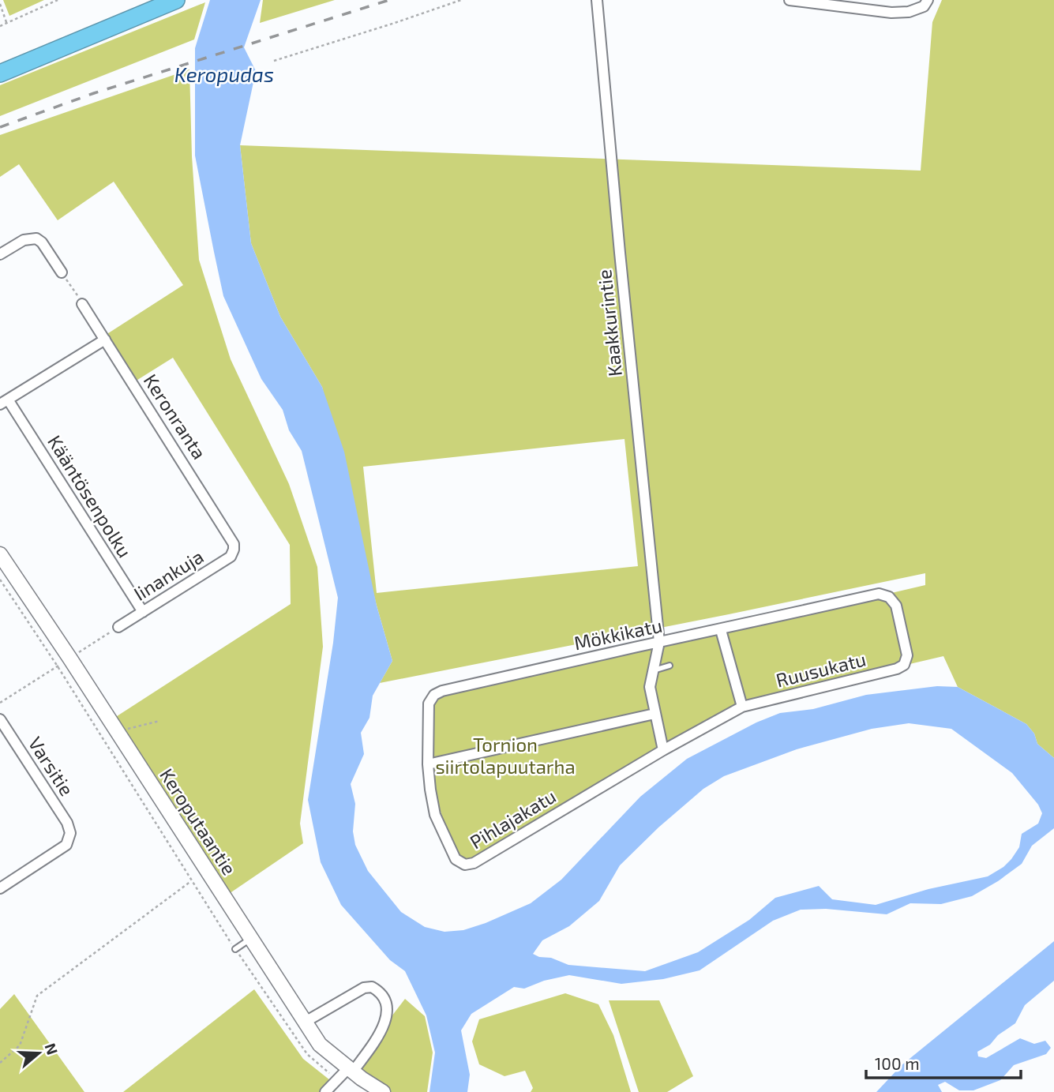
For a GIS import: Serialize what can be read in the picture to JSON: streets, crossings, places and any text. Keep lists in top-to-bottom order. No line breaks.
{"streets":{"street":["Kaakkurintie","Keronranta","Kääntösenpolku","Iinankuja","Mökkikatu","Ruusukatu","Varsitie","Pihlajakatu","Keroputaantie"]},"crossings":[["Kaakkurintie","Mökkikatu"],["Keronranta","Iinankuja"],["Kääntösenpolku","Iinankuja"],["Mökkikatu","Ruusukatu"],["Mökkikatu","Pihlajakatu"]],"water":["Keropudas"],"parks":["Tornion siirtolapuutarha"],"scale_bar":"100 m","north":"right"}
